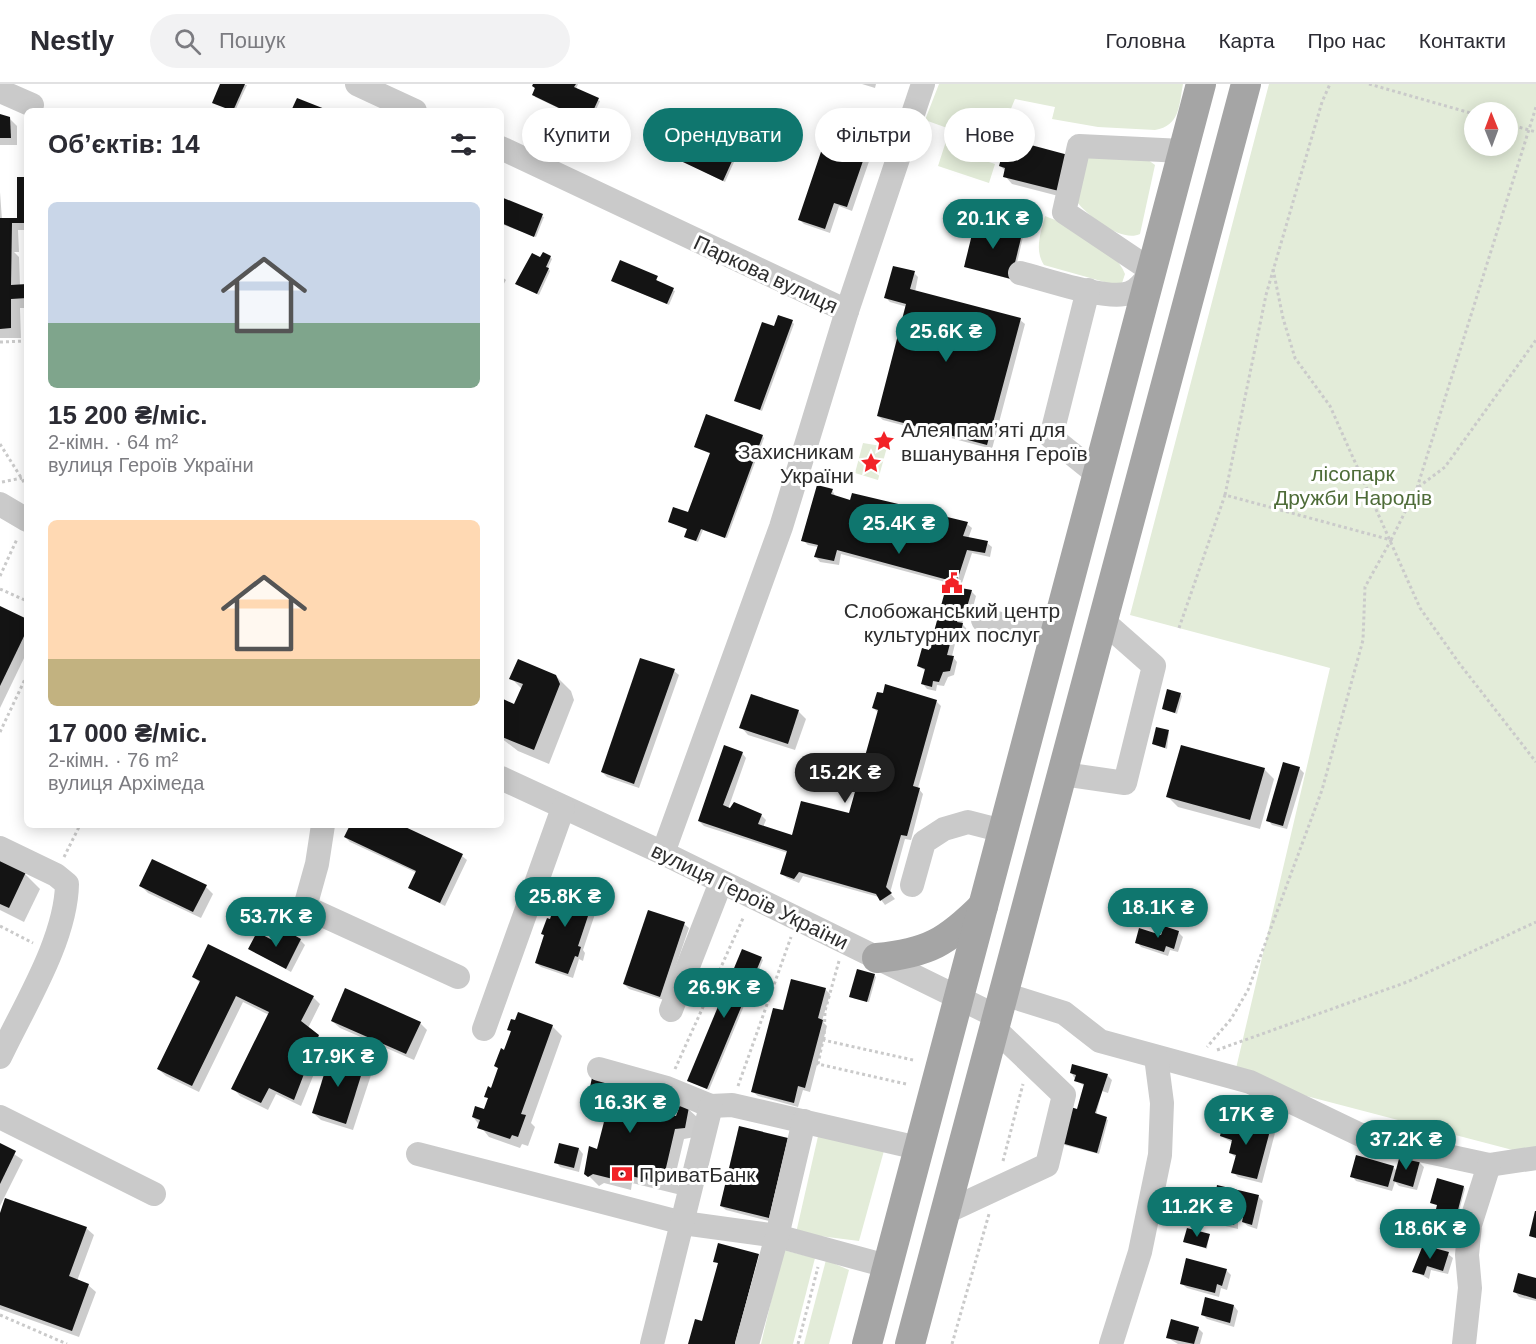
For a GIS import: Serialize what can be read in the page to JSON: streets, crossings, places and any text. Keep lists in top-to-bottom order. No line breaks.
{"streets":{"street":["Паркова вулиця","вулиця Героїв України"]},"parks":["лісопарк Дружби Народів"],"places":{"place":["Алея пам’яті для вшанування Героїв","Захисникам України"],"public building":["Слобожанський центр культурних послуг"],"bank":["ПриватБанк"]},"north":"top","page":{"header":"Nestly","search":"Пошук","nav":["Головна","Карта","Про нас","Контакти"],"chip":["Купити","Орендувати","Фільтри","Нове"],"heading":"Об’єктів: 14","list":[{"name":"15 200 ₴/міс.","note":"2-кімн. · 64 m² · вулиця Героїв України"},{"name":"17 000 ₴/міс.","note":"2-кімн. · 76 m² · вулиця Архімеда"}],"price":["20.1K ₴","25.6K ₴","25.4K ₴","15.2K ₴","25.8K ₴","18.1K ₴","53.7K ₴","26.9K ₴","17.9K ₴","16.3K ₴","17K ₴","37.2K ₴","11.2K ₴","18.6K ₴"]}}
